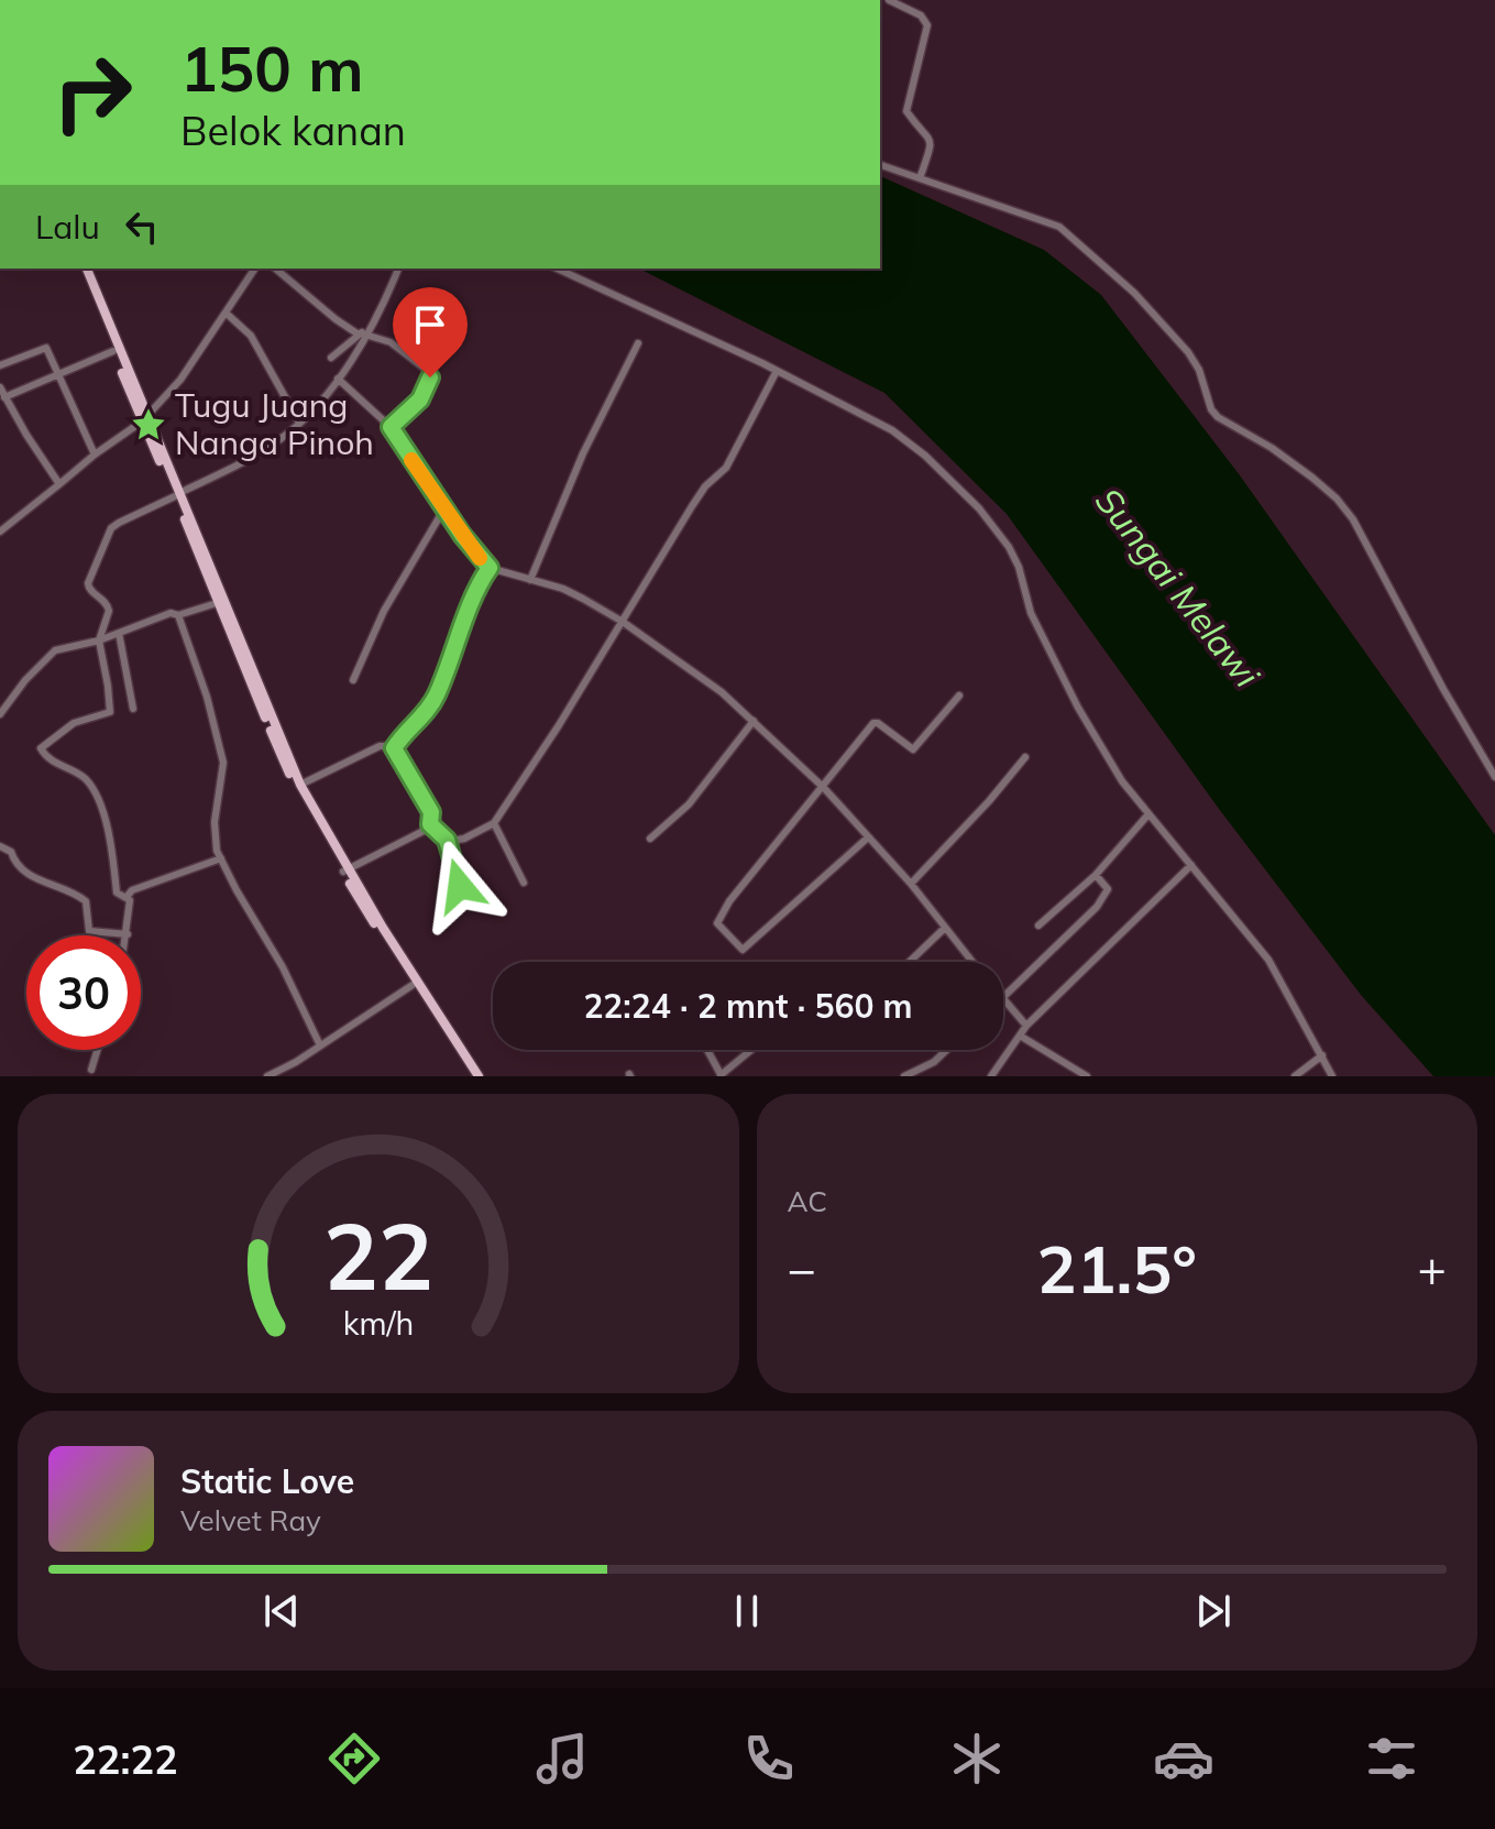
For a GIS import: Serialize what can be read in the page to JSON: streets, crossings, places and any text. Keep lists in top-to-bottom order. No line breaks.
{"water":["Sungai Melawi"],"places":{"place":["Tugu Juang Nanga Pinoh"]},"page":{"turn":["150 m","Belok kanan"],"then":"Lalu","limit":"30","trip":"22:24 · 2 mnt · 560 m","tile":"AC","heat":["−","21.5°","+"],"song":["Static Love","Velvet Ray"],"tabs":"22:22","gauge":["22","km/h"]}}
